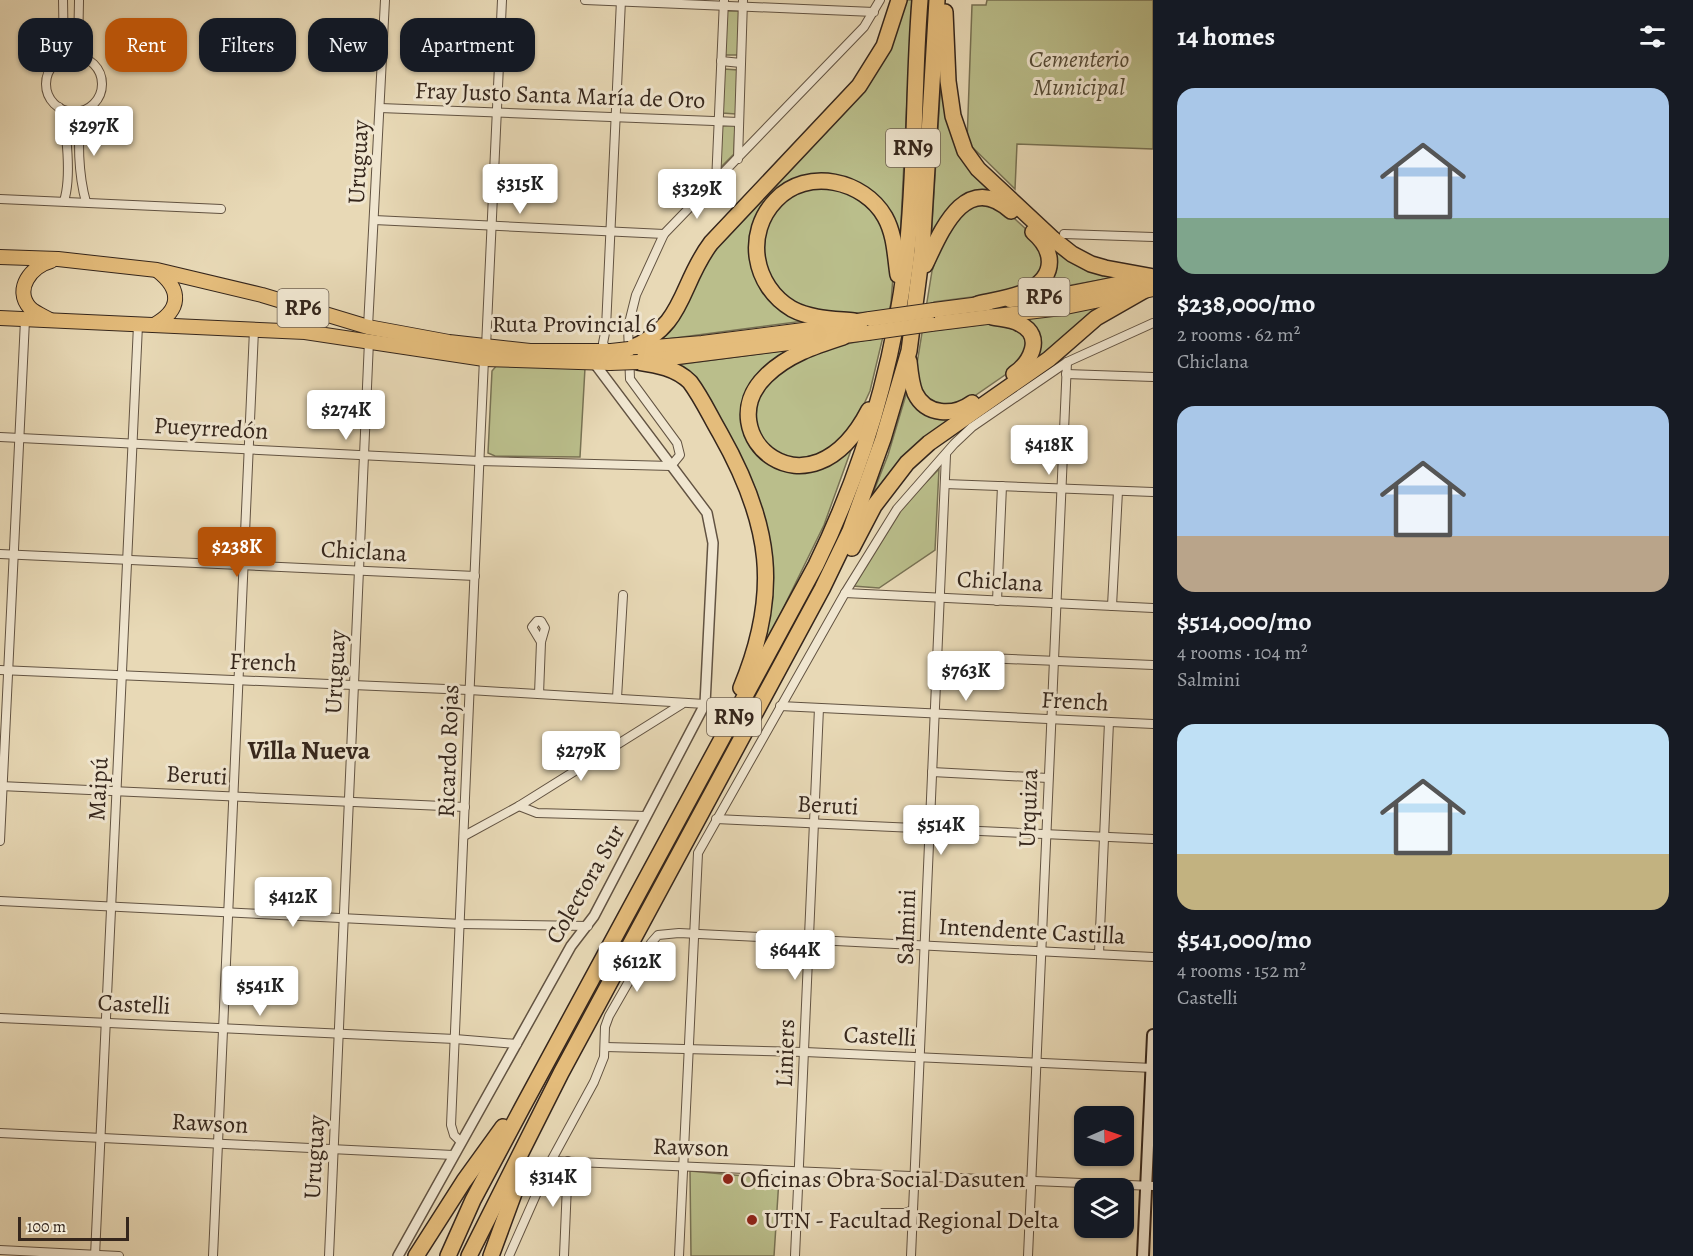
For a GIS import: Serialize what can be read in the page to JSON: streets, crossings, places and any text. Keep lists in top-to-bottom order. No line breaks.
{"streets":{"highway":["RN9","RP6","Ruta Provincial 6"],"street":["Fray Justo Santa María de Oro","Uruguay","Pueyrredón","Chiclana","French","Ricardo Rojas","Beruti","Maipú","Urquiza","Colectora Sur","Salmini","Intendente Castilla","Castelli","Liniers","Rawson"]},"crossings":[["Fray Justo Santa María de Oro","Uruguay"],["Fray Justo Santa María de Oro","Ricardo Rojas"],["Uruguay","Ruta Provincial 6"],["Uruguay","Pueyrredón"],["Uruguay","Chiclana"],["Uruguay","French"],["Uruguay","Beruti"],["Uruguay","Castelli"],["Uruguay","Rawson"],["Ruta Provincial 6","Ricardo Rojas"],["Ruta Provincial 6","Maipú"],["Ruta Provincial 6","Colectora Sur"],["Pueyrredón","Ricardo Rojas"],["Pueyrredón","Maipú"],["Pueyrredón","Colectora Sur"],["Chiclana","Ricardo Rojas"],["Chiclana","Maipú"],["Chiclana","Urquiza"],["Chiclana","Salmini"],["French","Ricardo Rojas"],["French","Maipú"],["French","Urquiza"],["French","Colectora Sur"],["French","Salmini"],["French","Liniers"],["Ricardo Rojas","Beruti"],["Ricardo Rojas","Colectora Sur"],["Ricardo Rojas","Castelli"],["Beruti","Maipú"],["Beruti","Urquiza"],["Beruti","Salmini"],["Beruti","Liniers"],["Maipú","Castelli"],["Maipú","Rawson"],["Urquiza","Intendente Castilla"],["Urquiza","Castelli"],["Urquiza","Rawson"],["Colectora Sur","Castelli"],["Colectora Sur","Rawson"],["Salmini","Intendente Castilla"],["Salmini","Castelli"],["Salmini","Rawson"],["Intendente Castilla","Castelli"],["Intendente Castilla","Liniers"],["Castelli","Liniers"],["Liniers","Rawson"]],"districts":["Villa Nueva"],"parks":["Cementerio Municipal"],"places":["Oficinas Obra Social Dasuten","UTN - Facultad Regional Delta"],"scale_bar":"100 m","north":"right","page":{"heading":"14 homes","chip":["Buy","Rent","Filters","New","Apartment"],"list":[{"name":"$238,000/mo","note":"2 rooms · 62 m² · Chiclana"},{"name":"$514,000/mo","note":"4 rooms · 104 m² · Salmini"},{"name":"$541,000/mo","note":"4 rooms · 152 m² · Castelli"}],"price":["$297K","$315K","$329K","$274K","$418K","$238K","$763K","$279K","$514K","$412K","$644K","$612K","$541K","$314K"],"scale":"100 m"}}
